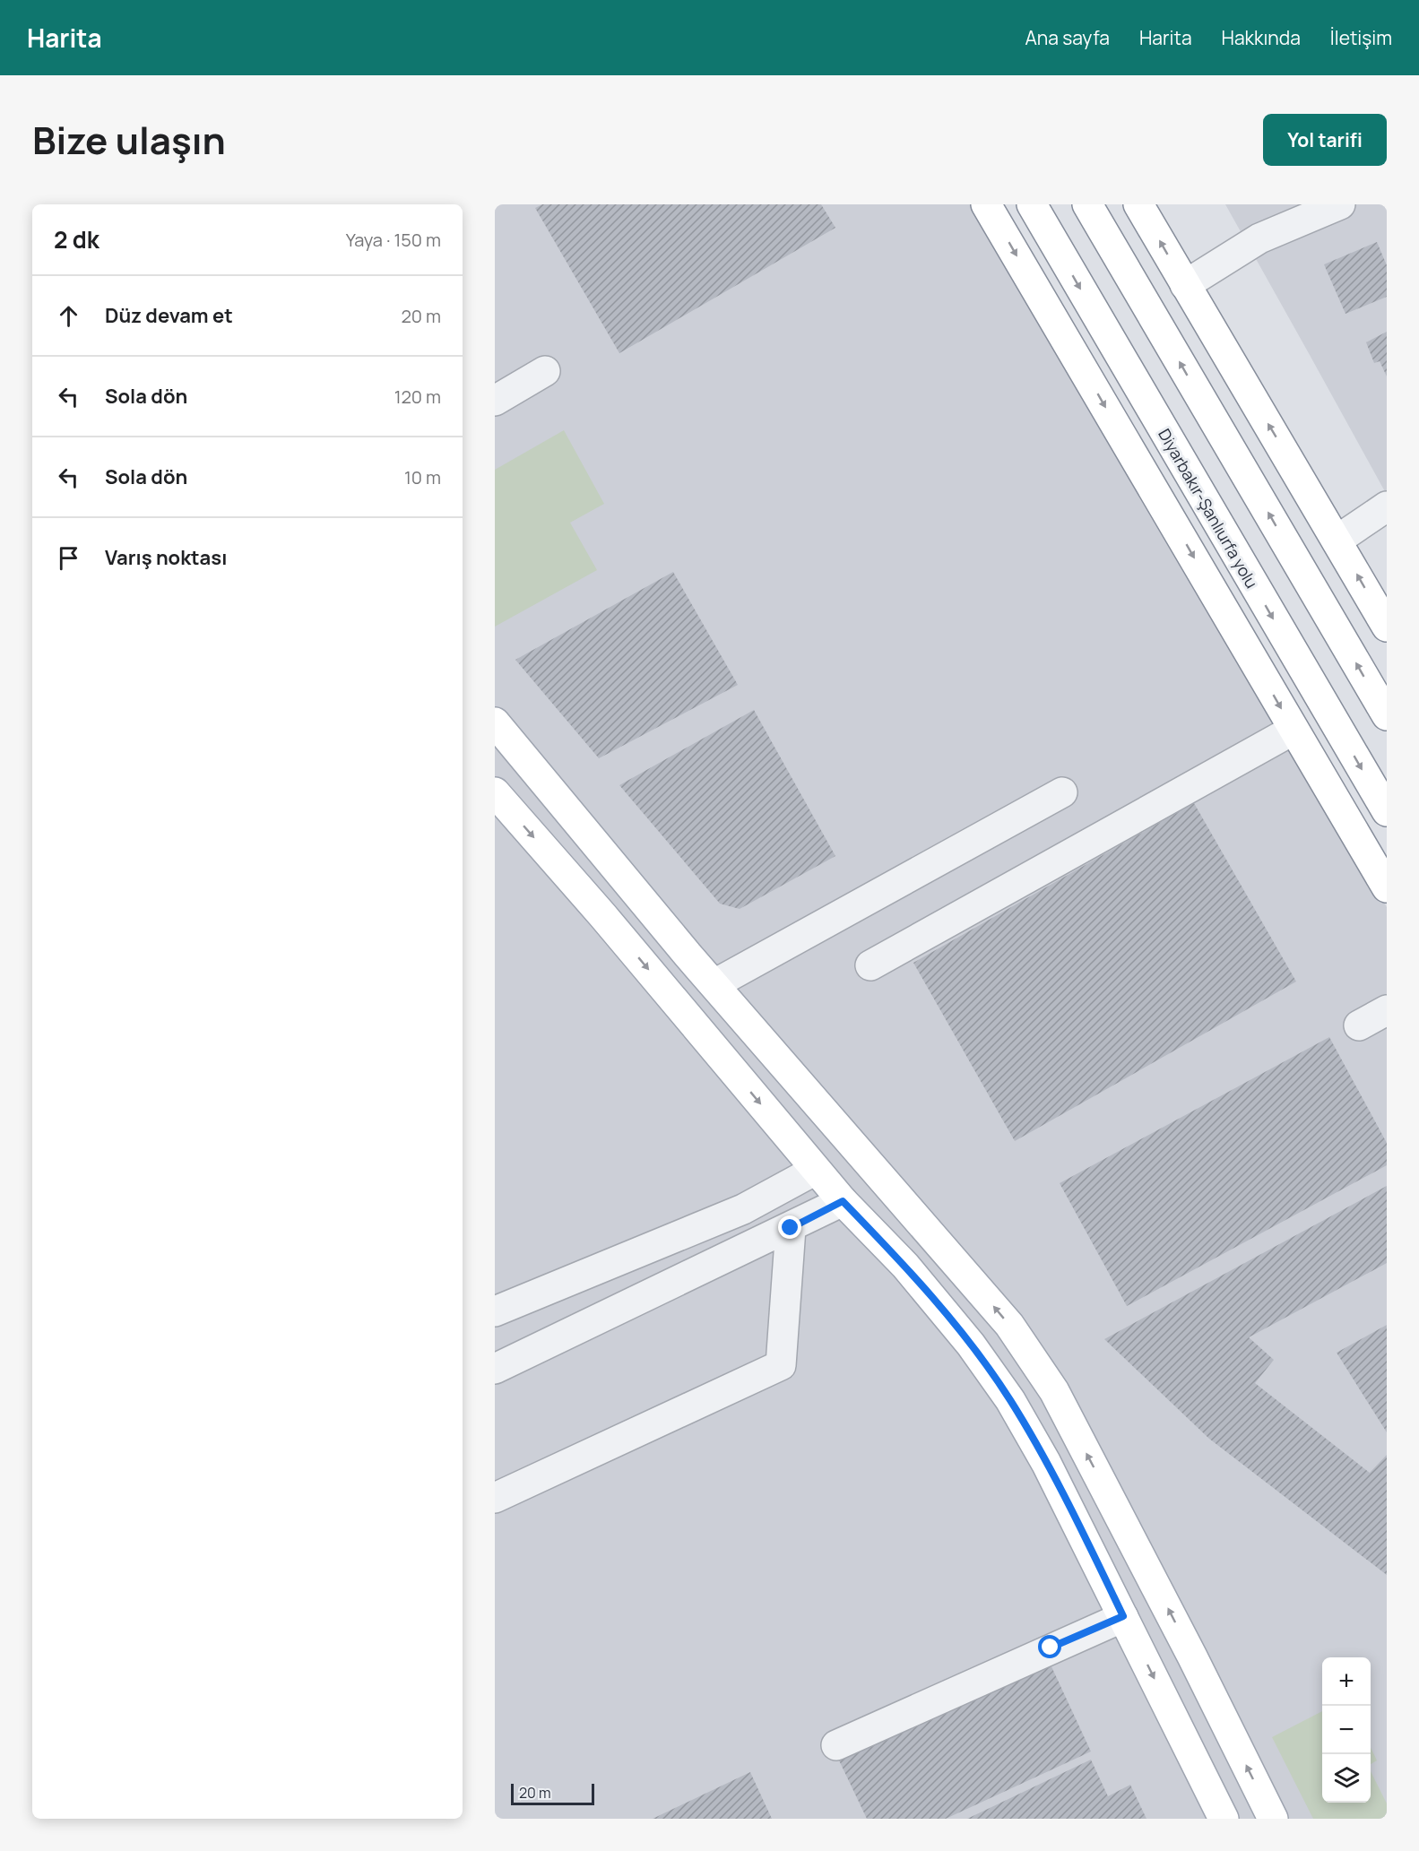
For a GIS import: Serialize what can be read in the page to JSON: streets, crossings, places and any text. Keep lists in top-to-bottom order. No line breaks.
{"streets":{"main road":["Diyarbakır-Şanlıurfa yolu"]},"scale_bar":"20 m","page":{"header":"Harita","nav":["Ana sayfa","Harita","Hakkında","İletişim"],"title":"Bize ulaşın","buttons":"Yol tarifi","heading":["2 dk","Yaya · 150 m"],"list":[["Düz devam et","20 m"],["Sola dön","120 m"],["Sola dön","10 m"],"Varış noktası"],"map_buttons":["+","−"],"scale":"20 m"}}
